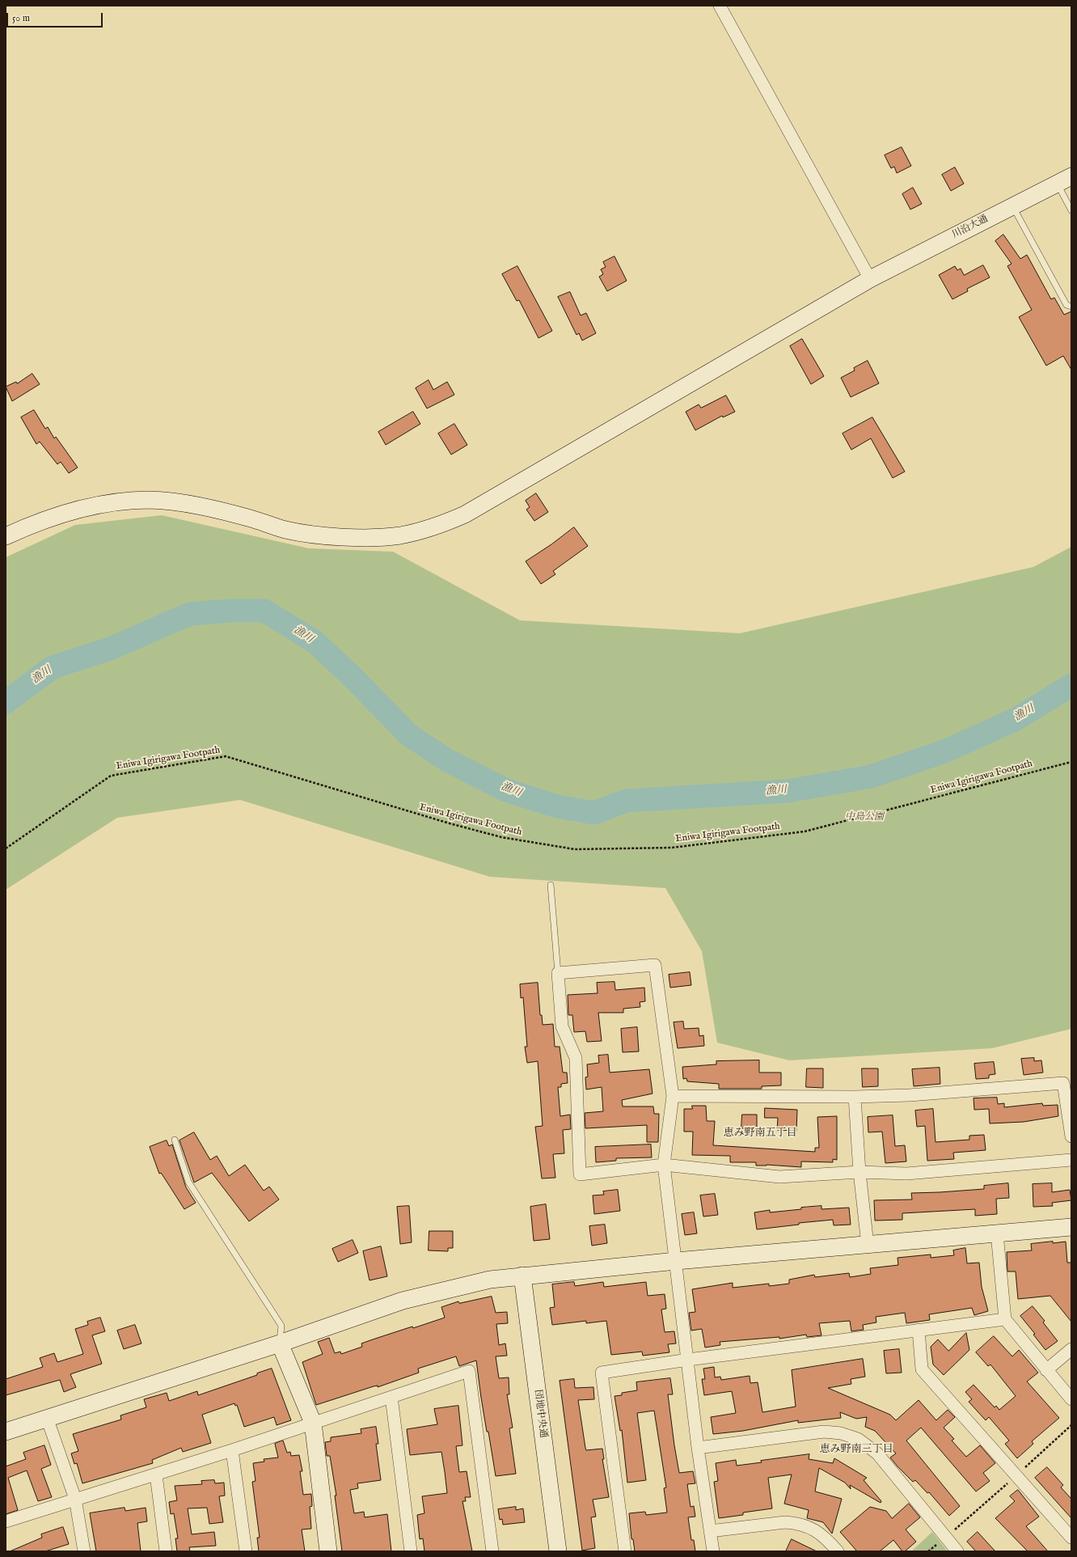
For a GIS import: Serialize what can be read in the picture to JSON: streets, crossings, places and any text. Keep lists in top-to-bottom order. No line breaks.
{"streets":{"street":["川沿大通","団地中央通"],"path":["Eniwa Igirigawa Footpath"]},"districts":["恵み野南五丁目","恵み野南三丁目"],"water":["漁川"],"parks":["中島公園"],"scale_bar":"50 m"}
